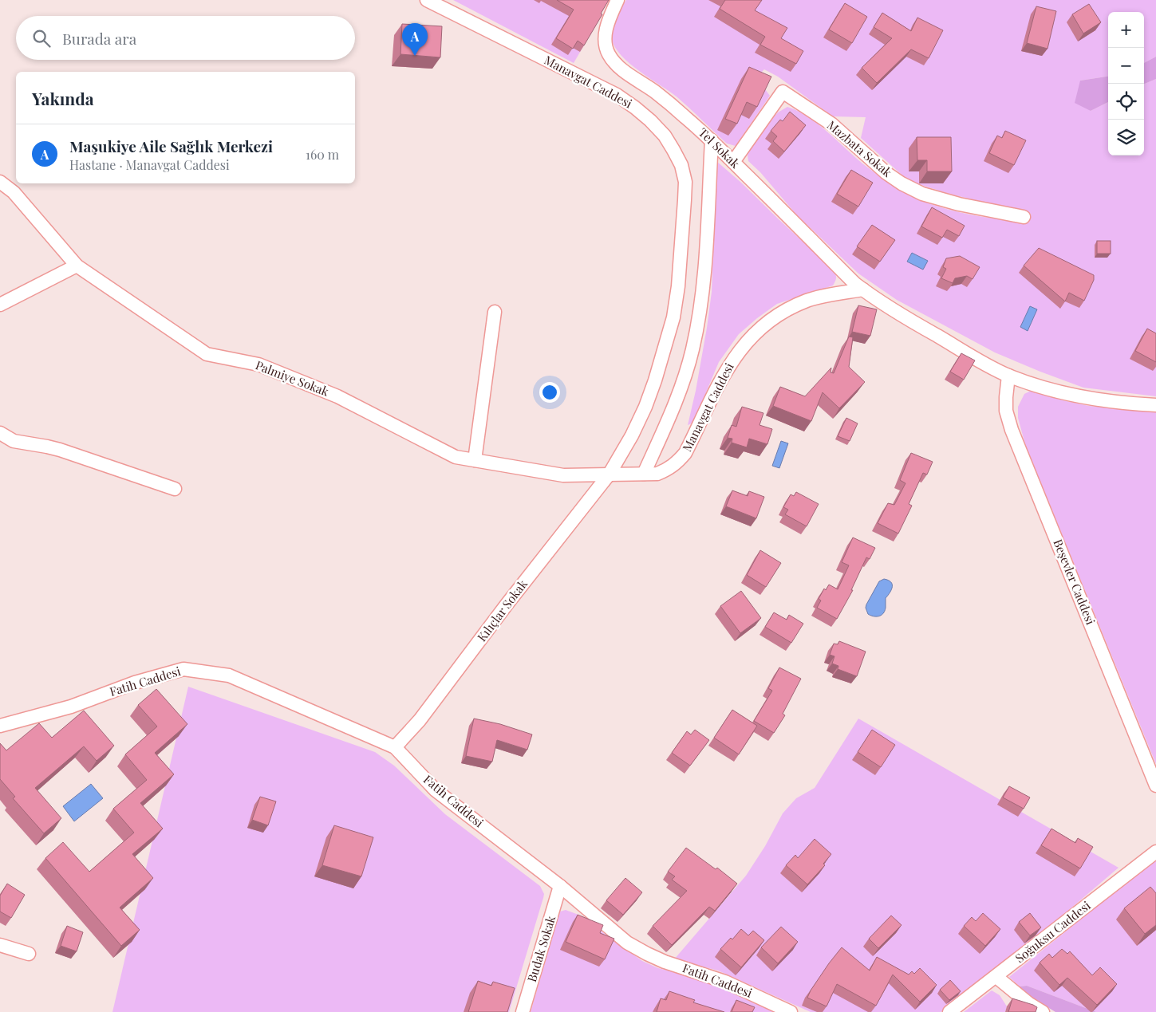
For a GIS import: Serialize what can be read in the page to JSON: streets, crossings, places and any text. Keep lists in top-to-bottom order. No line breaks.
{"streets":{"street":["Manavgat Caddesi","Tel Sokak","Mazbata Sokak","Palmiye Sokak","Beşevler Caddesi","Kılıçlar Sokak","Fatih Caddesi","Soğuksu Caddesi","Budak Sokak"]},"crossings":[["Manavgat Caddesi","Tel Sokak"],["Manavgat Caddesi","Palmiye Sokak"],["Manavgat Caddesi","Kılıçlar Sokak"],["Tel Sokak","Mazbata Sokak"],["Palmiye Sokak","Kılıçlar Sokak"],["Kılıçlar Sokak","Fatih Caddesi"],["Fatih Caddesi","Budak Sokak"]],"page":{"map_buttons":["+","−"],"search":"Burada ara","pins":"A","heading":"Yakında","list":[{"mark":"A","name":"Maşukiye Aile Sağlık Merkezi","note":"Hastane · Manavgat Caddesi","value":"160 m"}]}}
